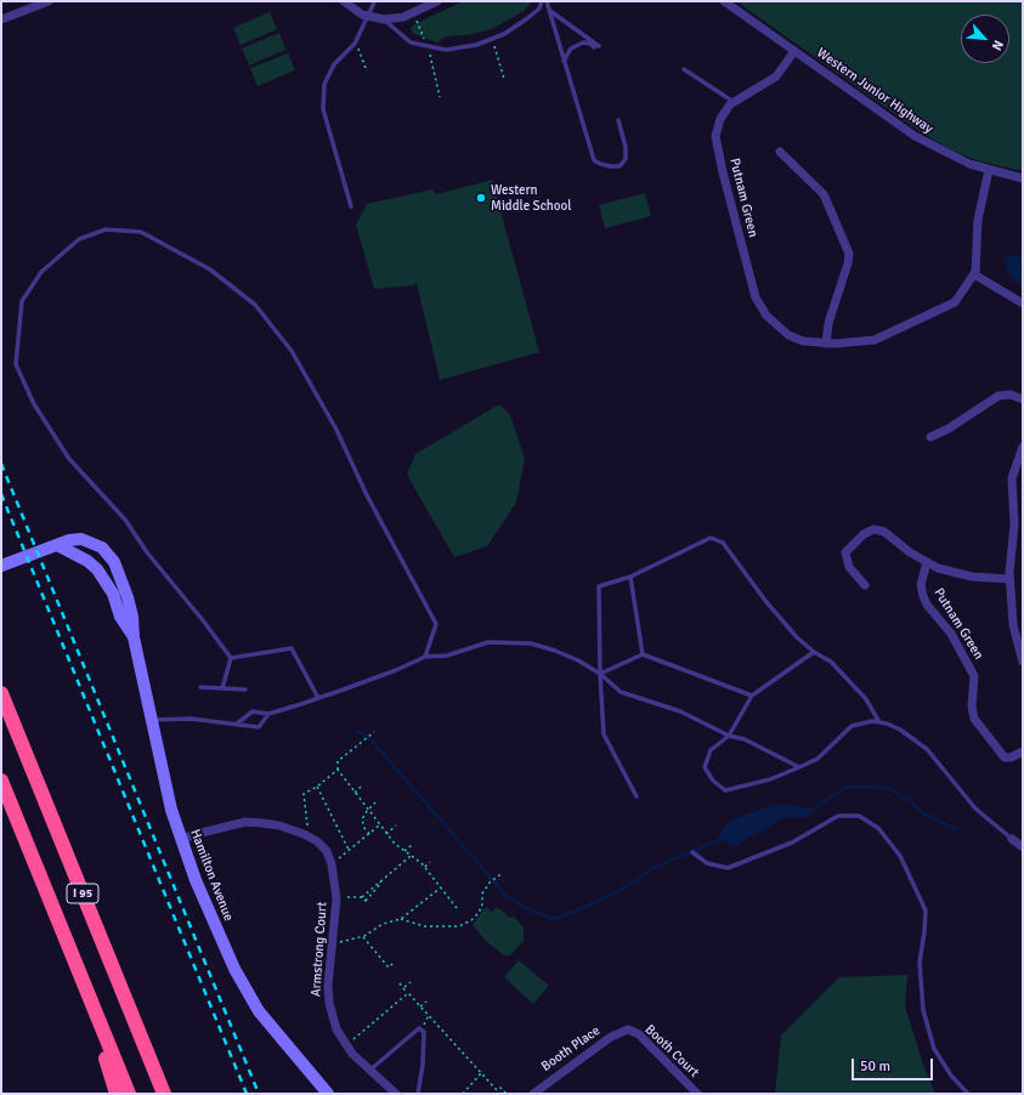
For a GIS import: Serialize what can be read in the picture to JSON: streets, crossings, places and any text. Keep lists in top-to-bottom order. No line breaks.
{"streets":{"highway":["I 95"],"main road":["Hamilton Avenue"],"street":["Western Junior Highway","Putnam Green","Armstrong Court","Booth Place","Booth Court"]},"crossings":[["Western Junior Highway","Putnam Green"],["Hamilton Avenue","Armstrong Court"],["Booth Place","Booth Court"]],"places":["Western Middle School"],"scale_bar":"50 m","north":"bottom right"}
